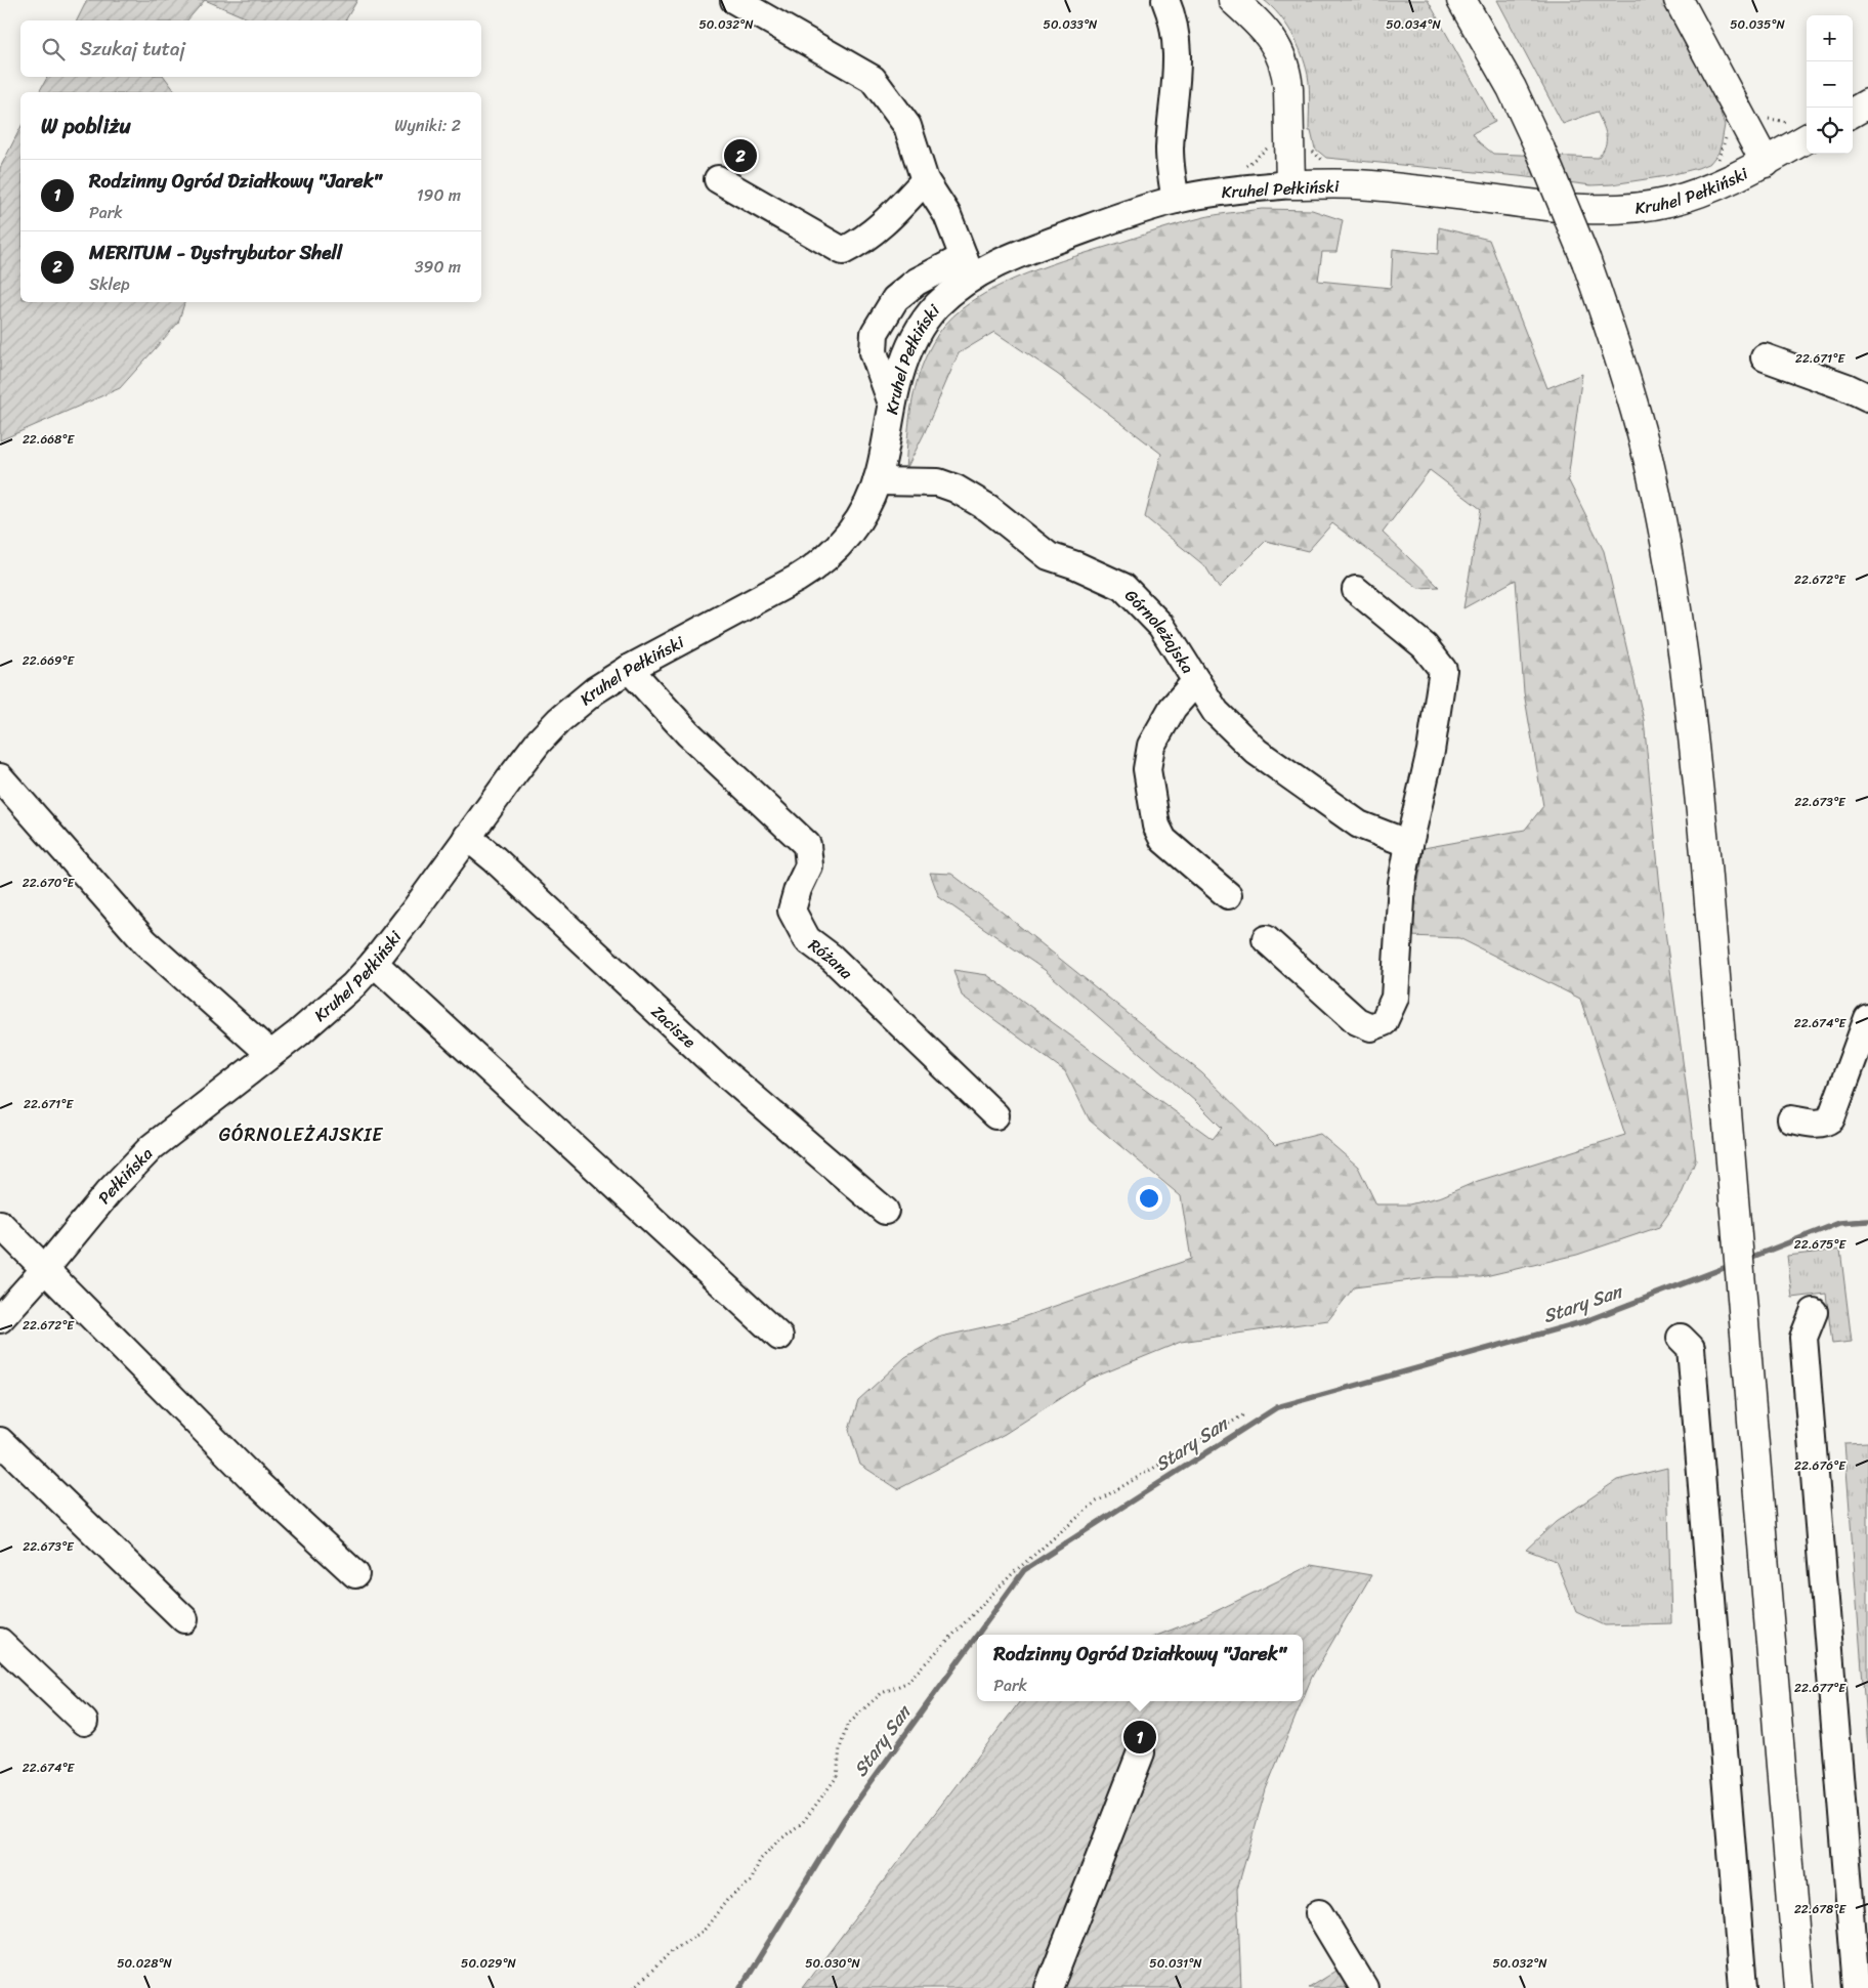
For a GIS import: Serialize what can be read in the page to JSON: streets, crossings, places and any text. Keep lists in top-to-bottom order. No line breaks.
{"streets":{"main road":["Kruhel Pełkiński"],"street":["Górnoleżajska","Różana","Zacisze","Pełkińska"]},"crossings":[["Kruhel Pełkiński","Górnoleżajska"],["Kruhel Pełkiński","Różana"],["Kruhel Pełkiński","Zacisze"],["Kruhel Pełkiński","Pełkińska"]],"districts":["GÓRNOLEŻAJSKIE"],"water":["Stary San"],"page":{"map_buttons":["+","−"],"search":"Szukaj tutaj","heading":["W pobliżu","Wyniki: 2"],"pins":["2","1"],"list":[{"mark":"1","name":"Rodzinny Ogród Działkowy \"Jarek\"","note":"Park","value":"190 m"},{"mark":"2","name":"MERITUM - Dystrybutor Shell","note":"Sklep","value":"390 m"}],"popup":["Rodzinny Ogród Działkowy \"Jarek\"","Park"]},"coordinates":["50.032°N","50.033°N","50.034°N","50.035°N","22.671°E","22.668°E","22.672°E","22.669°E","22.673°E","22.670°E","22.674°E","22.675°E","22.676°E","22.677°E","22.678°E","50.028°N","50.029°N","50.030°N","50.031°N"]}
